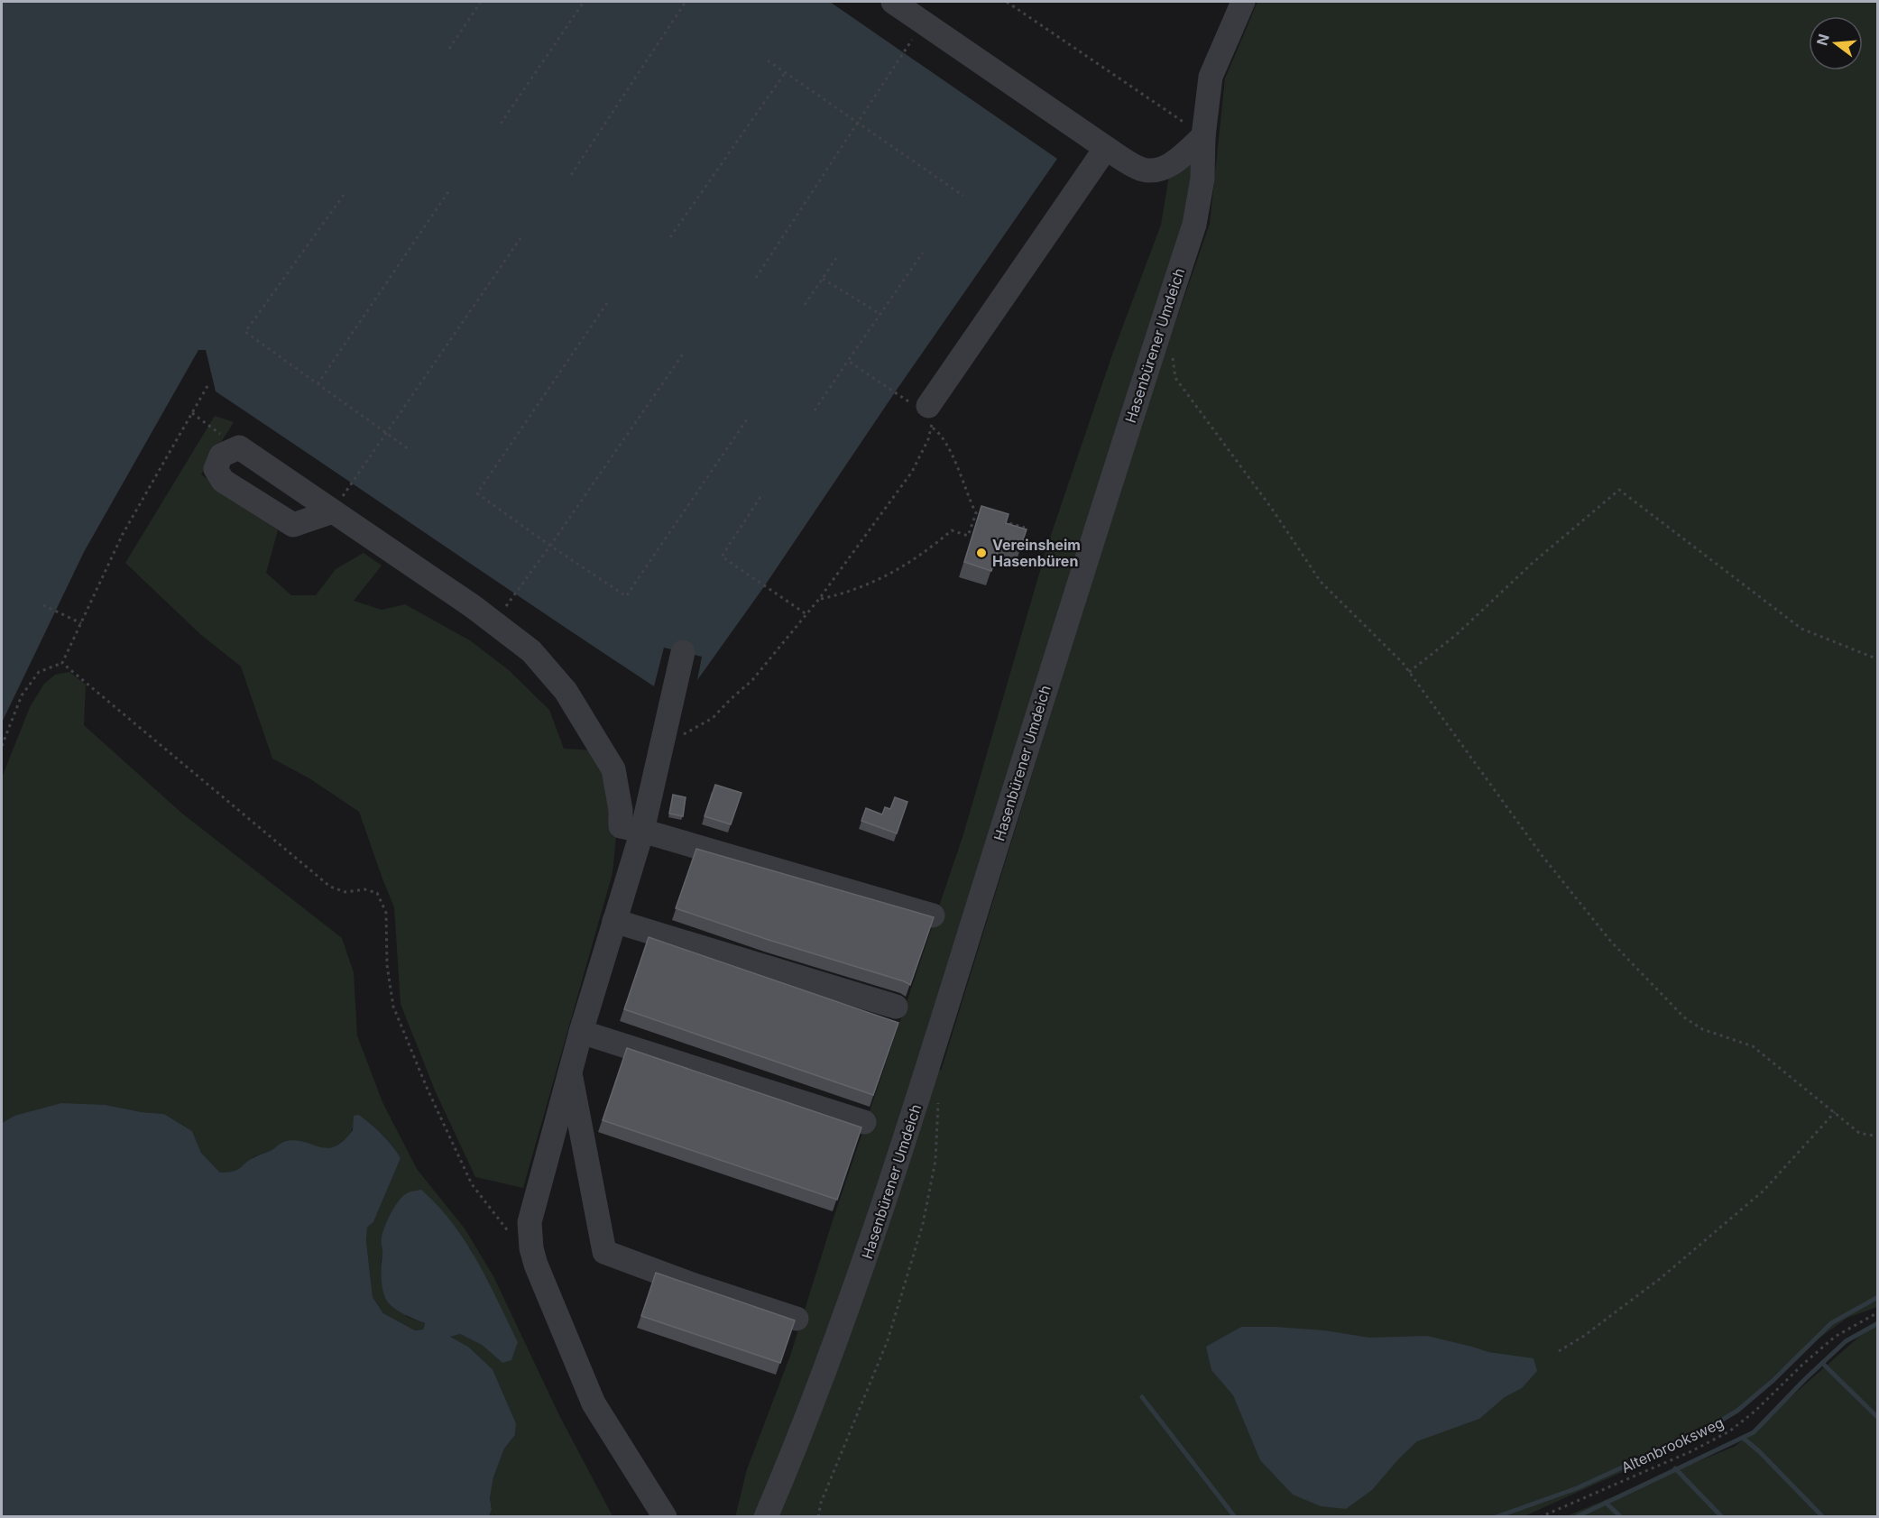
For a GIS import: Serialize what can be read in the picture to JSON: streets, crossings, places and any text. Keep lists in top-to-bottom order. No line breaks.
{"streets":{"street":["Hasenbürener Umdeich"],"path":["Altenbrooksweg"]},"places":["Vereinsheim Hasenbüren"],"north":"left"}
